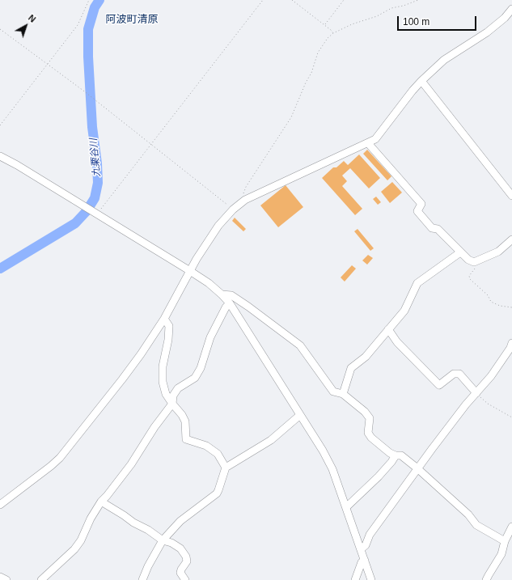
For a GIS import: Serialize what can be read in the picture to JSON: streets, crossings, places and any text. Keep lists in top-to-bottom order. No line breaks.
{"districts":["阿波町清原"],"water":["九栗谷川"],"scale_bar":"100 m","north":"top right"}
